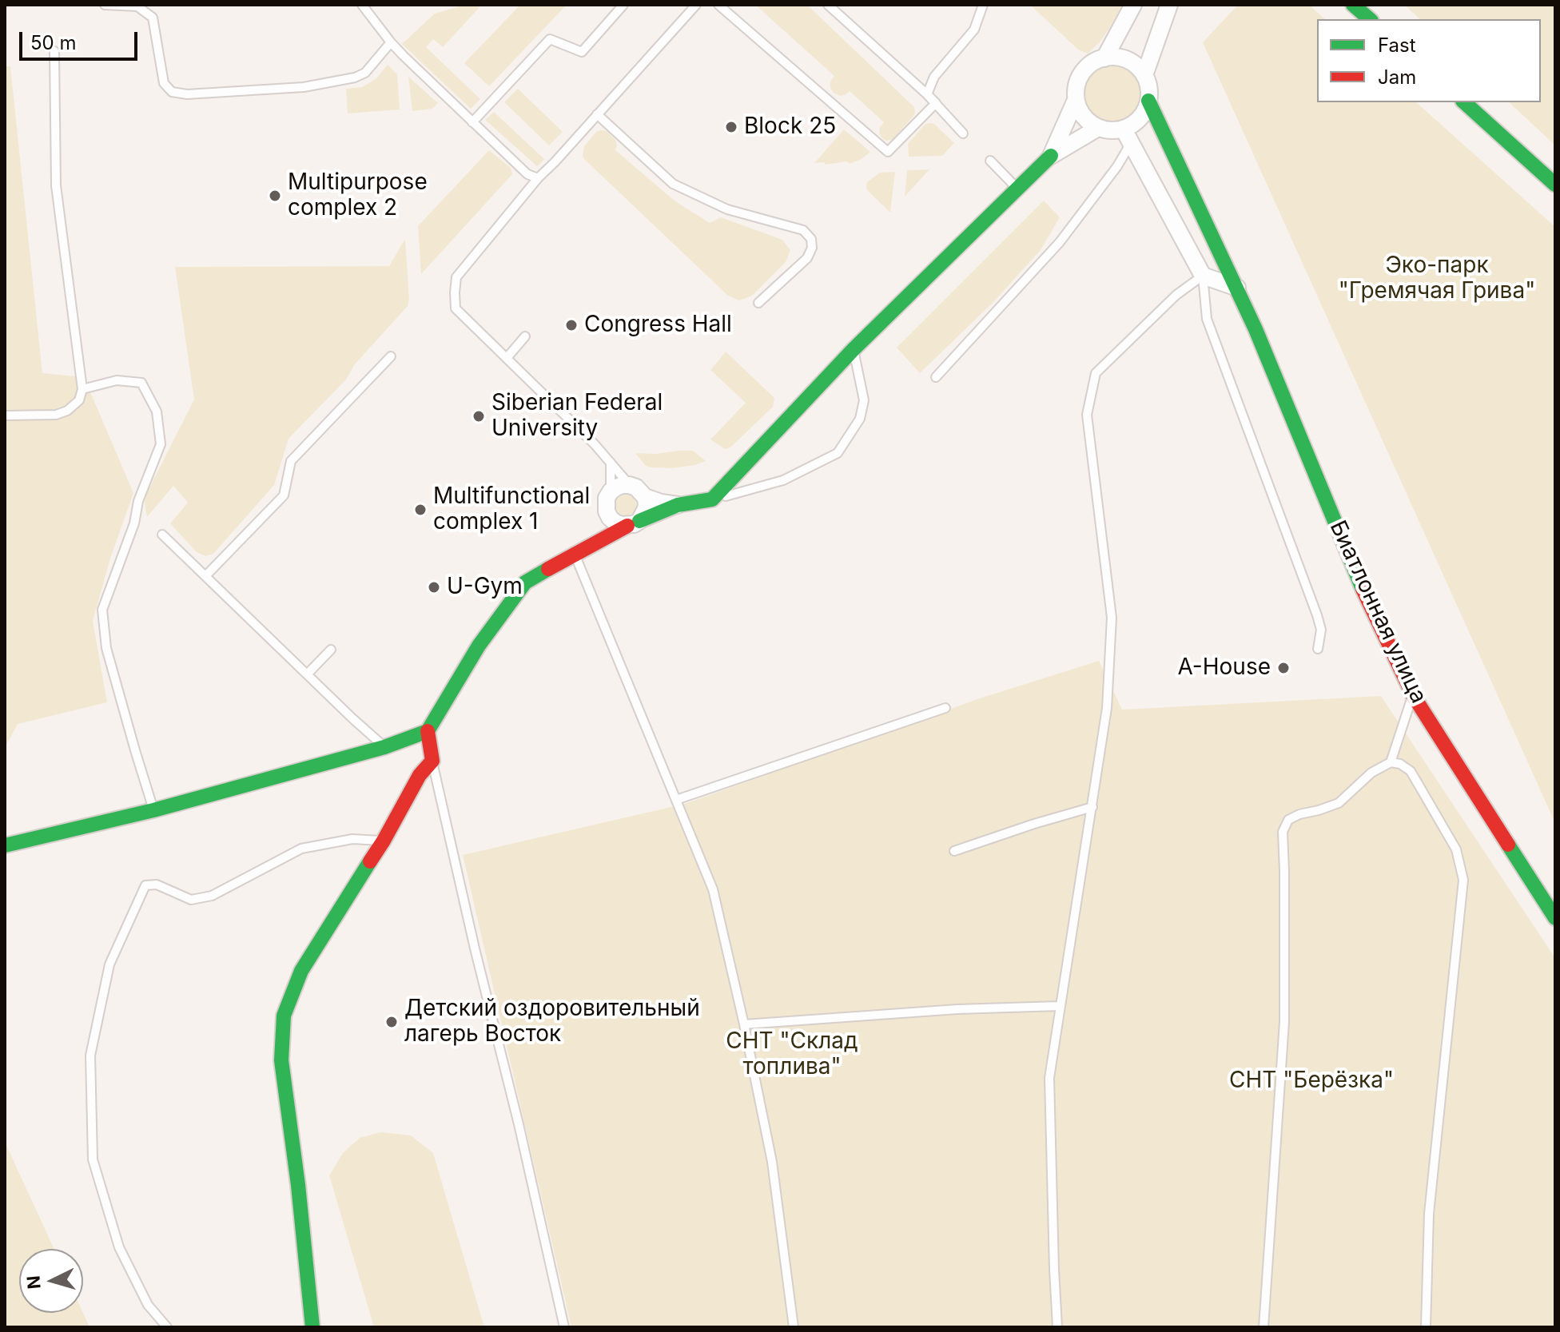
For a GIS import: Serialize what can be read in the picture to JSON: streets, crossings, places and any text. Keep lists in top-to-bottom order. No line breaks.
{"streets":{"street":["Биатлонная улица"]},"parks":["Эко-парк \"Гремячая Грива\"","СНТ \"Склад топлива\"","СНТ \"Берёзка\""],"places":["Block 25","Multipurpose complex 2","Congress Hall","Siberian Federal University","Multifunctional complex 1","U-Gym","A-House","Детский оздоровительный лагерь Восток"],"legend":["Fast","Jam"],"scale_bar":"50 m","north":"left"}
